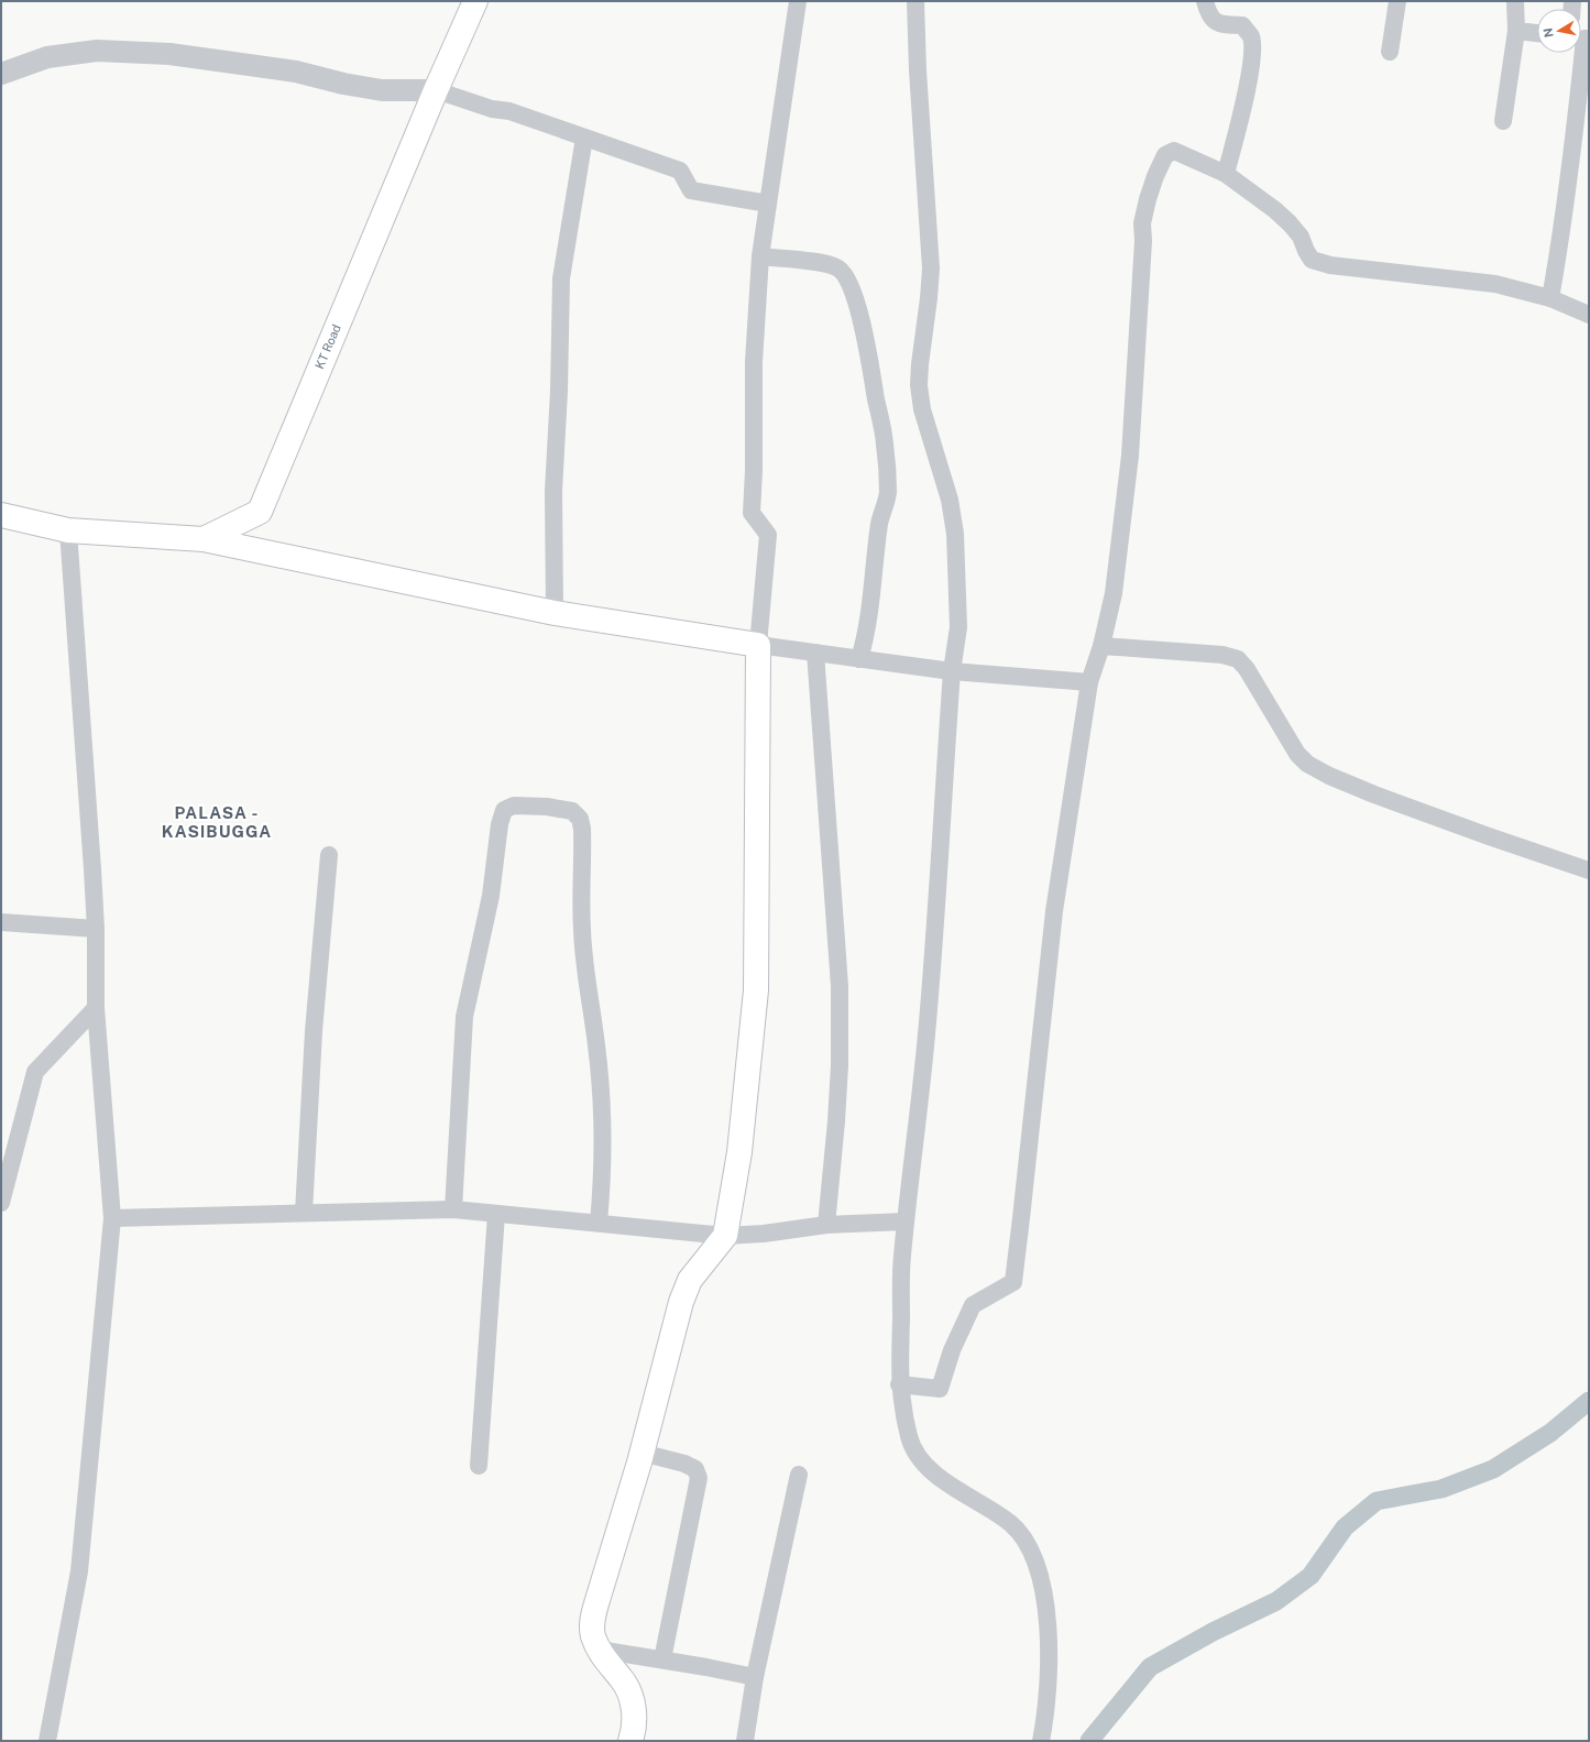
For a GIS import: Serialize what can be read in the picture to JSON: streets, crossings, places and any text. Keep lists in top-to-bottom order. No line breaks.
{"streets":{"main road":["KT Road"]},"districts":["PALASA - KASIBUGGA"],"north":"left"}
